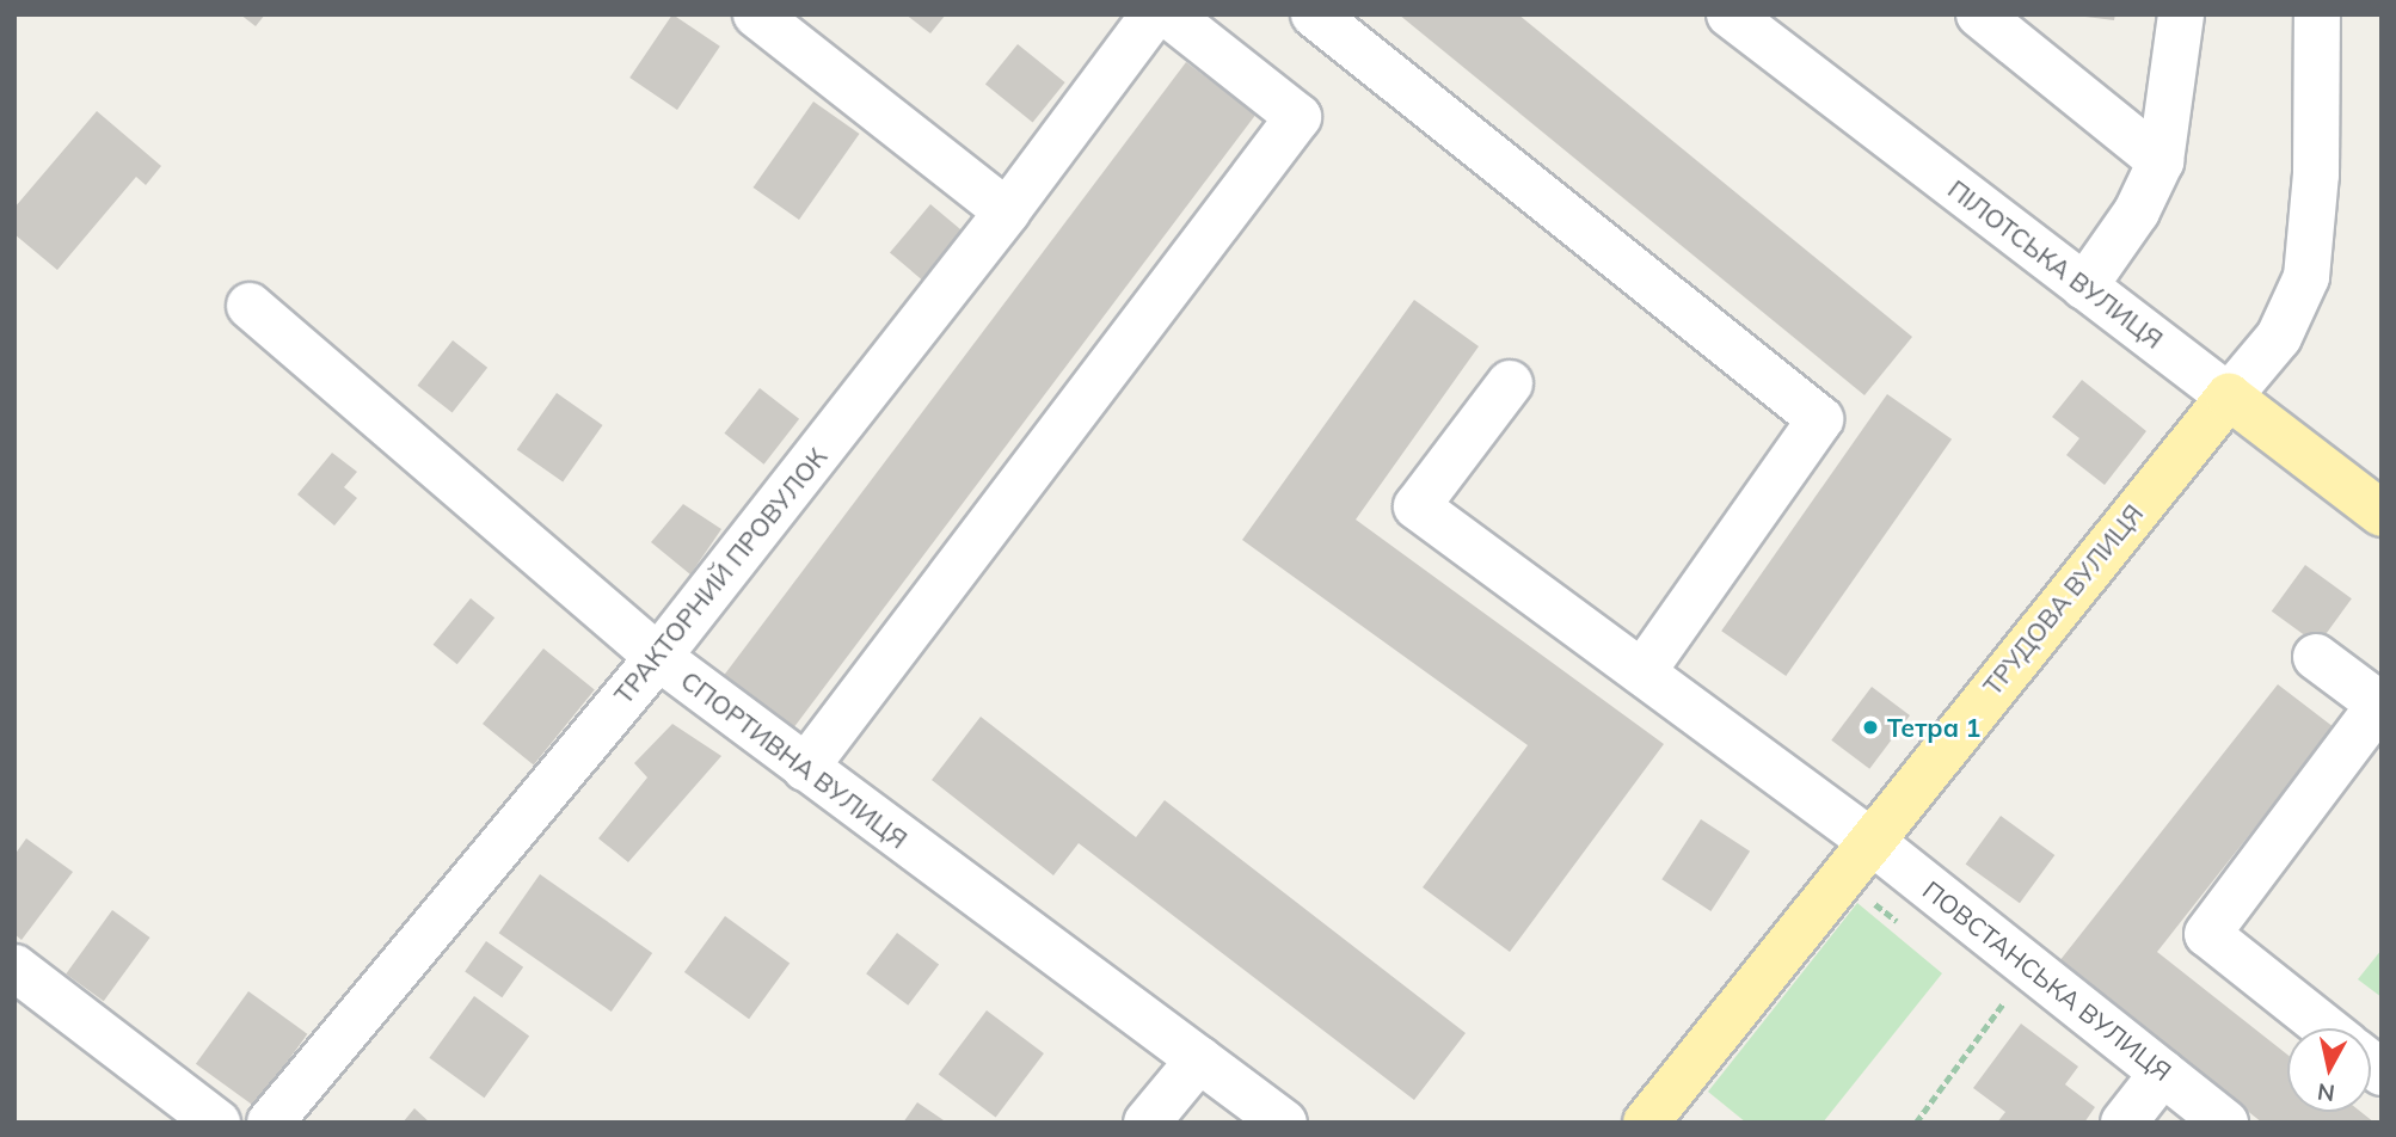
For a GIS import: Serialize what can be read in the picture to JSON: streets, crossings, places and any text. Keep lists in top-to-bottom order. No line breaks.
{"streets":{"main road":["ПІЛОТСЬКА ВУЛИЦЯ","ТРУДОВА ВУЛИЦЯ"],"street":["ТРАКТОРНИЙ ПРОВУЛОК","СПОРТИВНА ВУЛИЦЯ","ПОВСТАНСЬКА ВУЛИЦЯ"]},"crossings":[["ПІЛОТСЬКА ВУЛИЦЯ","ТРУДОВА ВУЛИЦЯ"],["ТРАКТОРНИЙ ПРОВУЛОК","СПОРТИВНА ВУЛИЦЯ"],["ТРУДОВА ВУЛИЦЯ","ПОВСТАНСЬКА ВУЛИЦЯ"]],"places":["Тетра 1"],"north":"bottom"}
